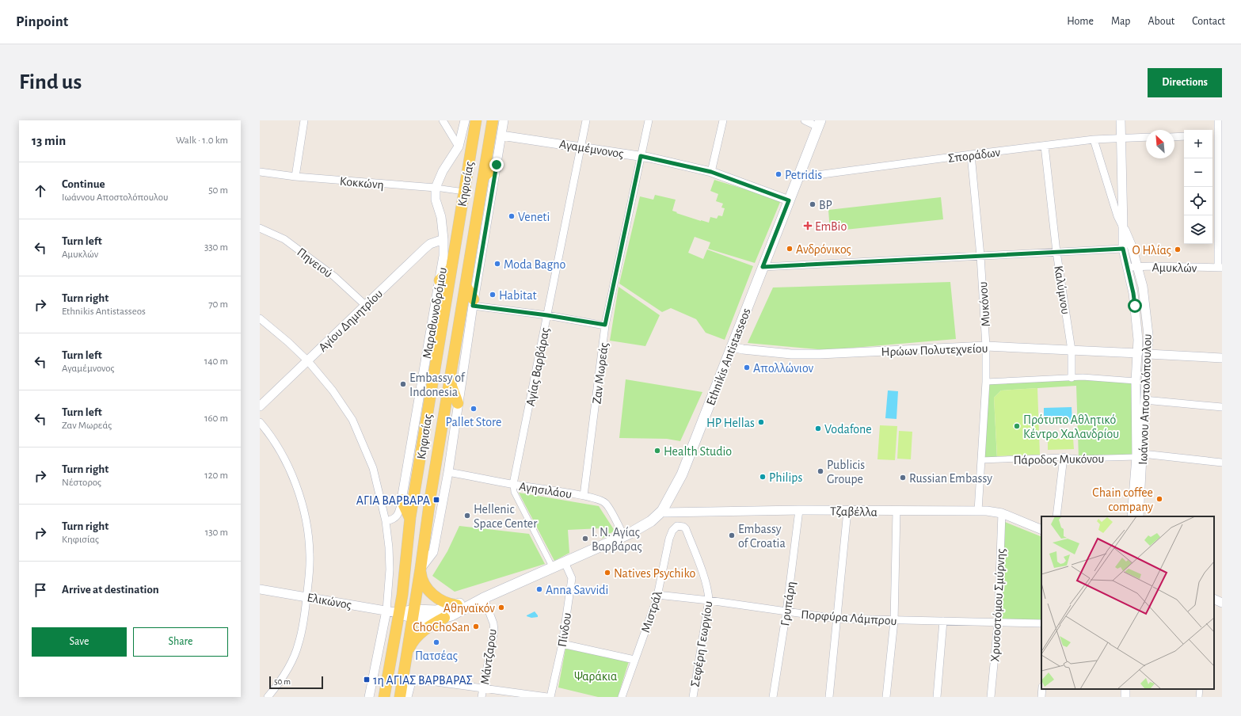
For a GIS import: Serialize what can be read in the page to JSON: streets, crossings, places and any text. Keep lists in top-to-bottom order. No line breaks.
{"streets":{"main road":["Κηφισίας","Ethnikis Antistasseos"],"street":["Αγαμέμνονος","Σποράδων","Κοκκώνη","Πηνειού","Αμυκλών","Καλύμνου","Μυκόνου","Μαραθωνοδρόμου","Αγίου Δημητρίου","Ηρώων Πολυτεχνείου","Αγίας Βαρβάρας","Ζαν Μωρεάς","Ιωάννου Αποστολόπουλου","Πάροδος Μυκόνου","Αγησιλάου","Τζαβέλλα","Ελικώνος","Γρυπάρη","Χρυσοστόμου Σμύρνης","Μιστράλ","Πορφύρα Λάμπρου","Πίνδου","Σεφέρη Γεωργίου","Μάντζαρου"]},"crossings":[["Αγαμέμνονος","Κηφισίας"],["Αγαμέμνονος","Ethnikis Antistasseos"],["Αγαμέμνονος","Αγίας Βαρβάρας"],["Αγαμέμνονος","Ζαν Μωρεάς"],["Σποράδων","Καλύμνου"],["Σποράδων","Μυκόνου"],["Σποράδων","Ethnikis Antistasseos"],["Σποράδων","Ιωάννου Αποστολόπουλου"],["Κοκκώνη","Κηφισίας"],["Κοκκώνη","Μαραθωνοδρόμου"],["Κηφισίας","Ethnikis Antistasseos"],["Κηφισίας","Αγησιλάου"],["Κηφισίας","Ελικώνος"],["Πηνειού","Αγίου Δημητρίου"],["Αμυκλών","Ιωάννου Αποστολόπουλου"],["Καλύμνου","Ηρώων Πολυτεχνείου"],["Μυκόνου","Ηρώων Πολυτεχνείου"],["Μυκόνου","Πάροδος Μυκόνου"],["Μυκόνου","Τζαβέλλα"],["Μαραθωνοδρόμου","Αγίου Δημητρίου"],["Ηρώων Πολυτεχνείου","Ethnikis Antistasseos"],["Ηρώων Πολυτεχνείου","Ιωάννου Αποστολόπουλου"],["Ethnikis Antistasseos","Αγίας Βαρβάρας"],["Ethnikis Antistasseos","Αγησιλάου"],["Ethnikis Antistasseos","Τζαβέλλα"],["Ethnikis Antistasseos","Πίνδου"],["Ethnikis Antistasseos","Μάντζαρου"],["Αγίας Βαρβάρας","Αγησιλάου"],["Ζαν Μωρεάς","Αγησιλάου"],["Ιωάννου Αποστολόπουλου","Πάροδος Μυκόνου"],["Τζαβέλλα","Γρυπάρη"],["Τζαβέλλα","Χρυσοστόμου Σμύρνης"],["Γρυπάρη","Πορφύρα Λάμπρου"],["Χρυσοστόμου Σμύρνης","Πορφύρα Λάμπρου"],["Μιστράλ","Πορφύρα Λάμπρου"],["Μιστράλ","Σεφέρη Γεωργίου"],["Πορφύρα Λάμπρου","Σεφέρη Γεωργίου"]],"parks":["Ψαράκια"],"places":{"other":["Petridis","BP","Veneti","Ανδρόνικος","Ο Ηλίας","Moda Bagno","Habitat","Απολλώνιον","Embassy of Indonesia","Pallet Store","HP Hellas","Πρότυπο Αθλητικό Κέντρο Χαλανδρίου","Vodafone","Health Studio","Publicis Groupe","Philips","Russian Embassy","Chain coffee company","Hellenic Space Center","Embassy of Croatia","Ι. Ν. Αγίας Βαρβάρας","Natives Psychiko","Anna Savvidi","Αθηναϊκόν","ChoChoSan","Πατσέας"],"health":["EmBio"],"transit":["ΑΓΙΑ ΒΑΡΒΑΡΑ","1η ΑΓΙΑΣ ΒΑΡΒΑΡΑΣ"]},"scale_bar":"50 m","north":"top left","page":{"header":"Pinpoint","nav":["Home","Map","About","Contact"],"buttons":["Directions",["Save","Share"]],"title":"Find us","heading":["13 min","Walk · 1.0 km"],"map_buttons":["+","−"],"list":[["Continue","Ιωάννου Αποστολόπουλου","50 m"],["Turn left","Αμυκλών","330 m"],["Turn right","Ethnikis Antistasseos","70 m"],["Turn left","Αγαμέμνονος","140 m"],["Turn left","Ζαν Μωρεάς","160 m"],["Turn right","Νέστορος","120 m"],["Turn right","Κηφισίας","130 m"],"Arrive at destination"],"scale":"50 m"}}
